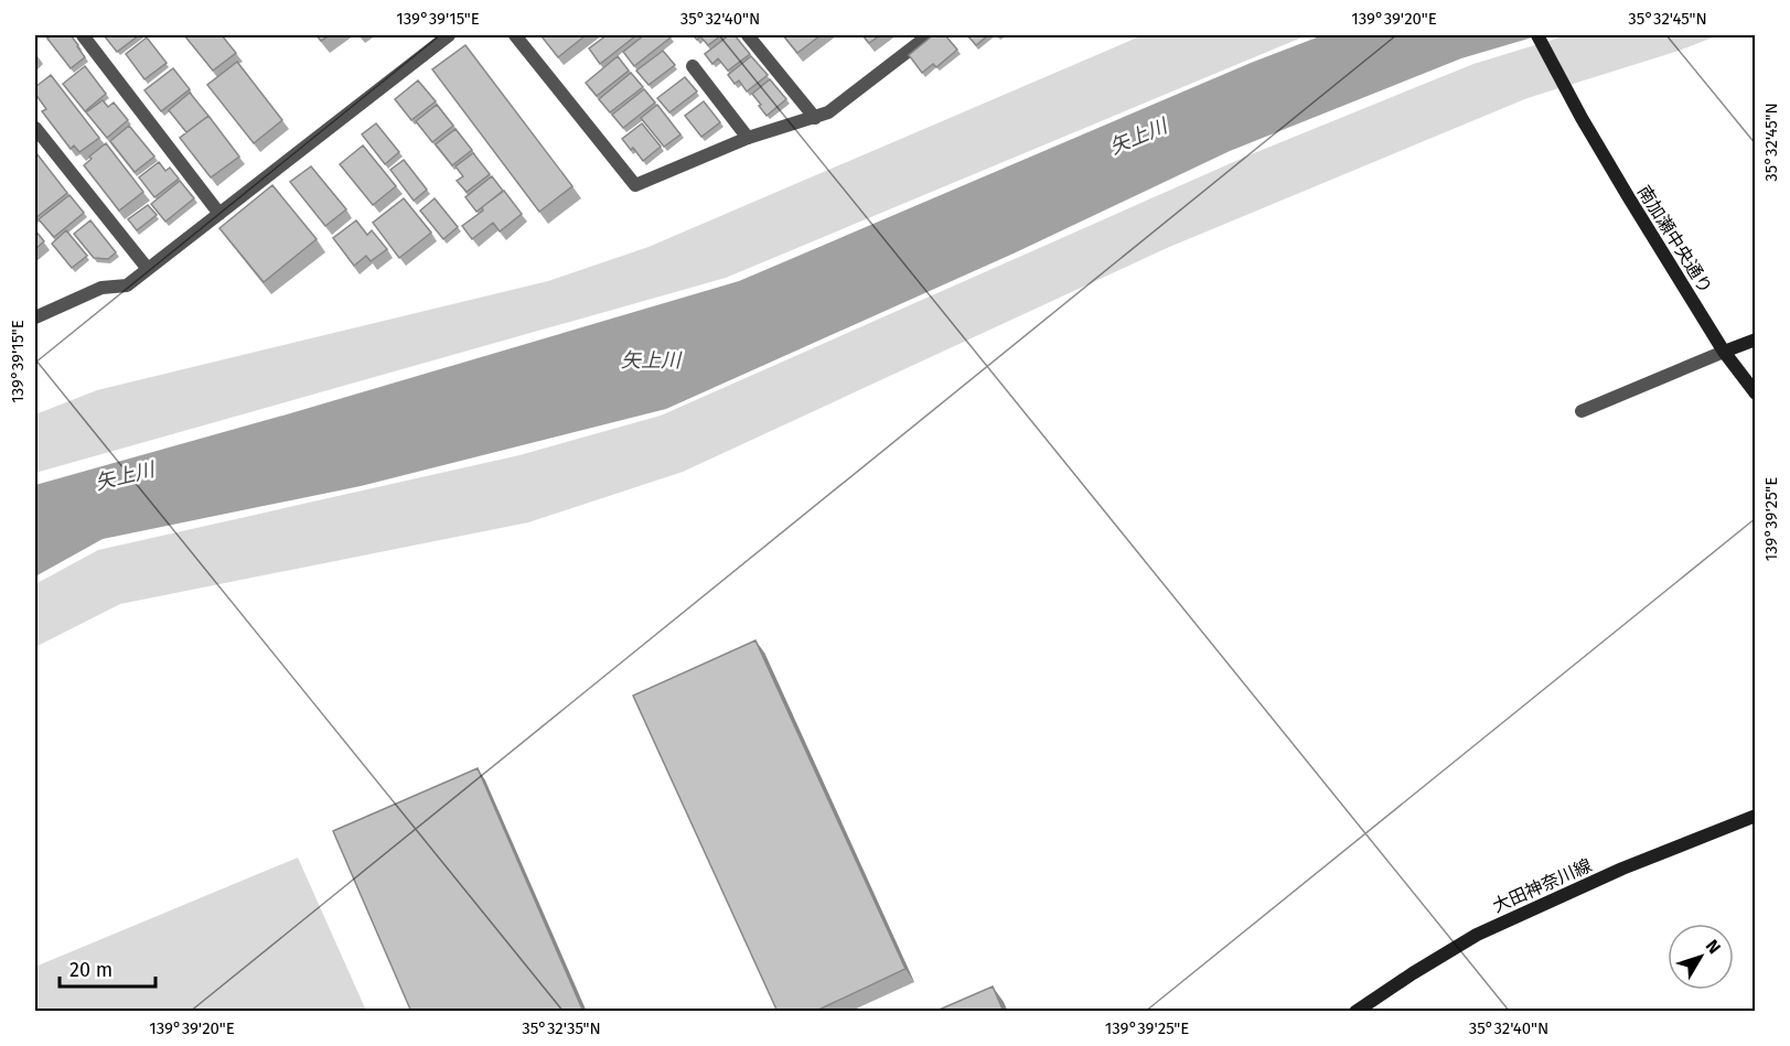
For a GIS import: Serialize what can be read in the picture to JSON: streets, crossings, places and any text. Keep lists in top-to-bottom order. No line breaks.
{"streets":{"street":["南加瀬中央通り","大田神奈川線"]},"water":["矢上川"],"scale_bar":"20 m","north":"top right","coordinates":["139°39'15\"E","35°32'40\"N","139°39'20\"E","35°32'45\"N","139°39'25\"E","35°32'35\"N"]}
